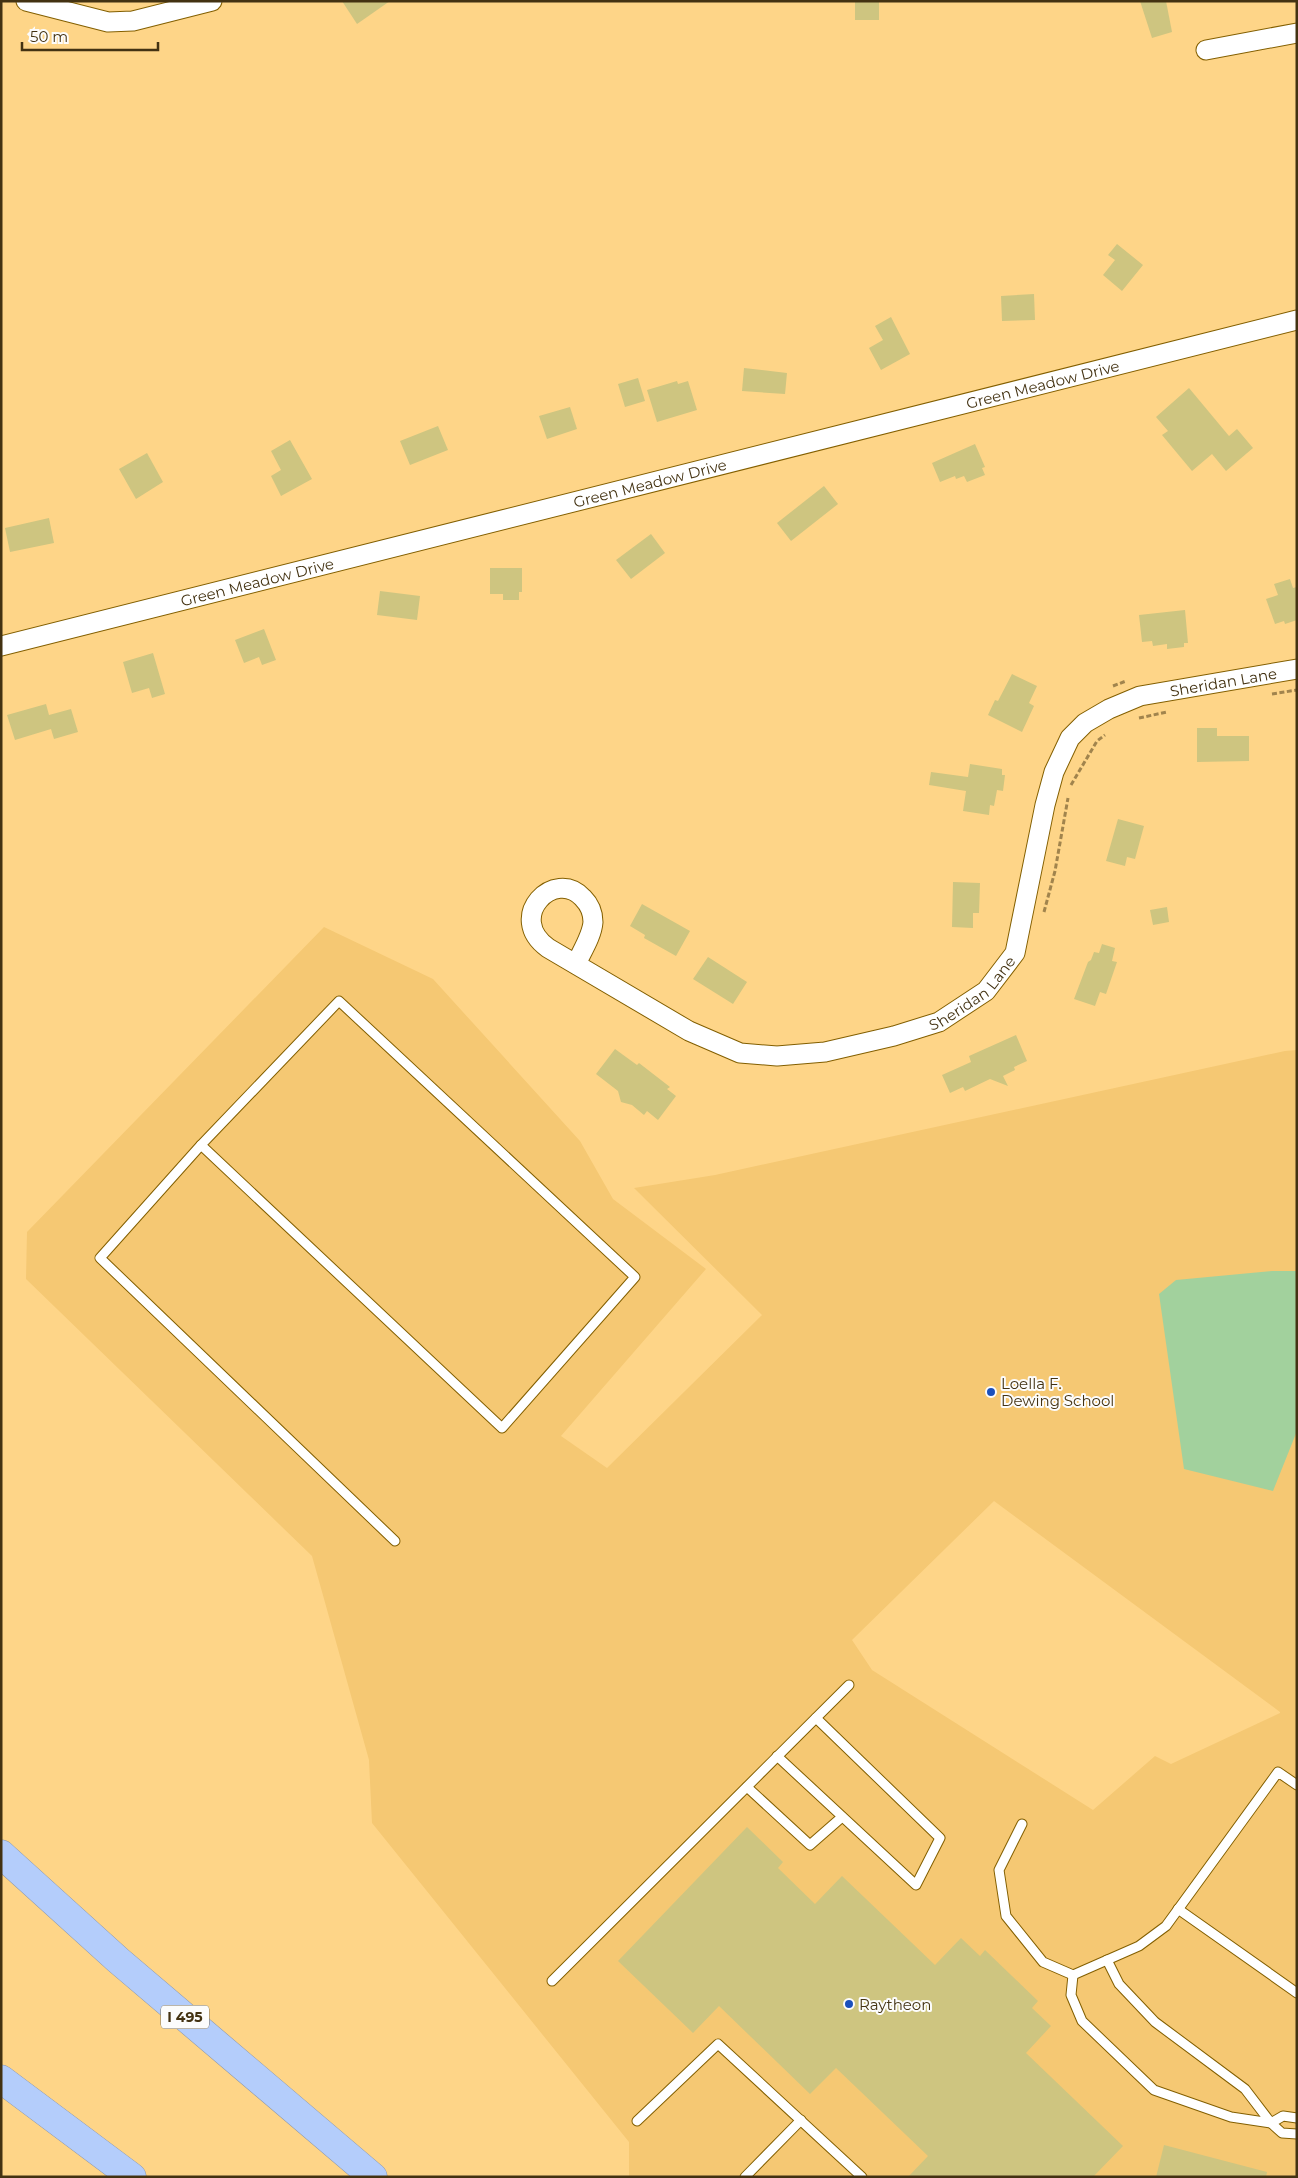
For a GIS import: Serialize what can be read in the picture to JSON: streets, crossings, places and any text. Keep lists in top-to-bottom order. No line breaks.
{"streets":{"highway":["I 495"],"street":["Green Meadow Drive","Sheridan Lane"]},"places":["Loella F. Dewing School","Raytheon"],"scale_bar":"50 m"}
